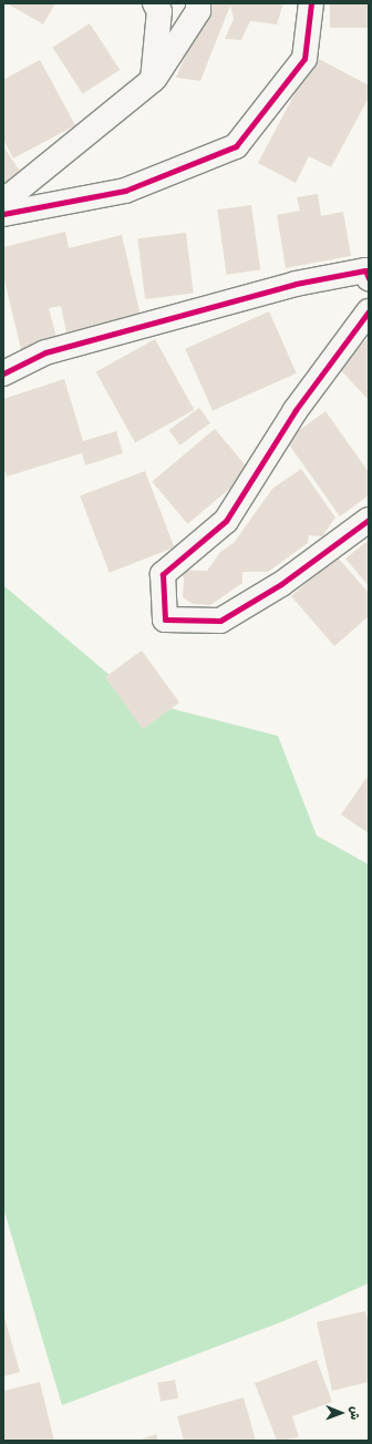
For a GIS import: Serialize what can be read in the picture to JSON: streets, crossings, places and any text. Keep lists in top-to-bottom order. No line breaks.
{"north":"right"}
